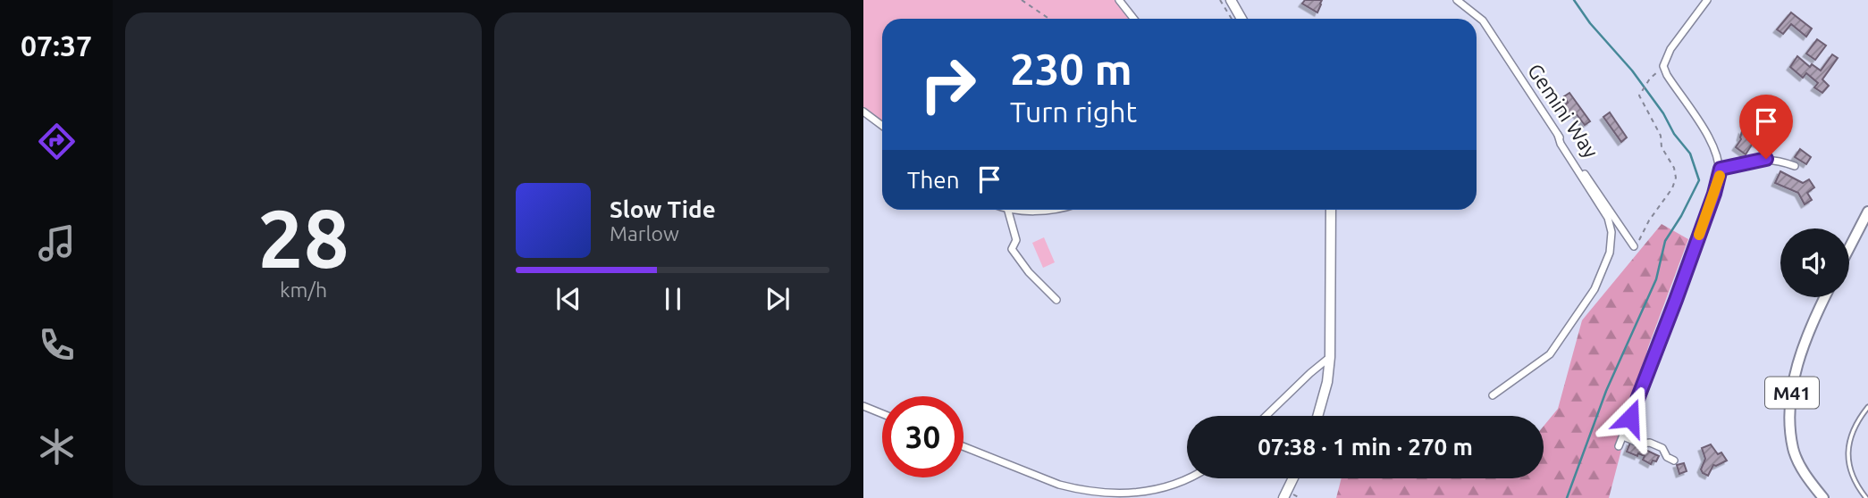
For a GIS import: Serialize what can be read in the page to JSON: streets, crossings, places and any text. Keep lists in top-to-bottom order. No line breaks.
{"streets":{"main road":["M41"],"street":["Gemini Way"]},"page":{"tabs":"07:37","tile":["28","km/h"],"turn":["230 m","Turn right"],"then":"Then","song":["Slow Tide","Marlow"],"limit":"30","trip":"07:38 · 1 min · 270 m"}}
